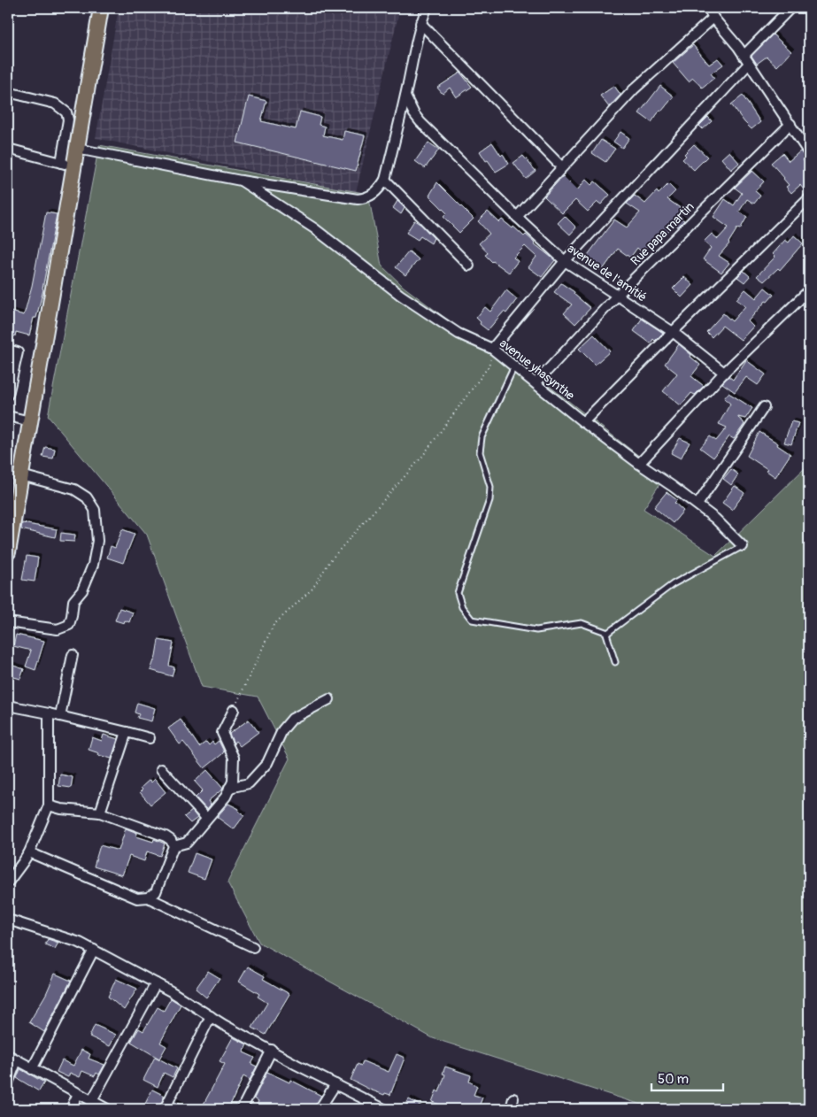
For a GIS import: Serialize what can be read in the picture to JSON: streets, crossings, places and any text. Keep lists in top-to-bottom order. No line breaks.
{"streets":{"street":["Rue papa martin","avenue de l'amitié","avenue yhasynthe"]},"crossings":[["Rue papa martin","avenue de l'amitié"],["Rue papa martin","avenue yhasynthe"]],"scale_bar":"50 m"}
